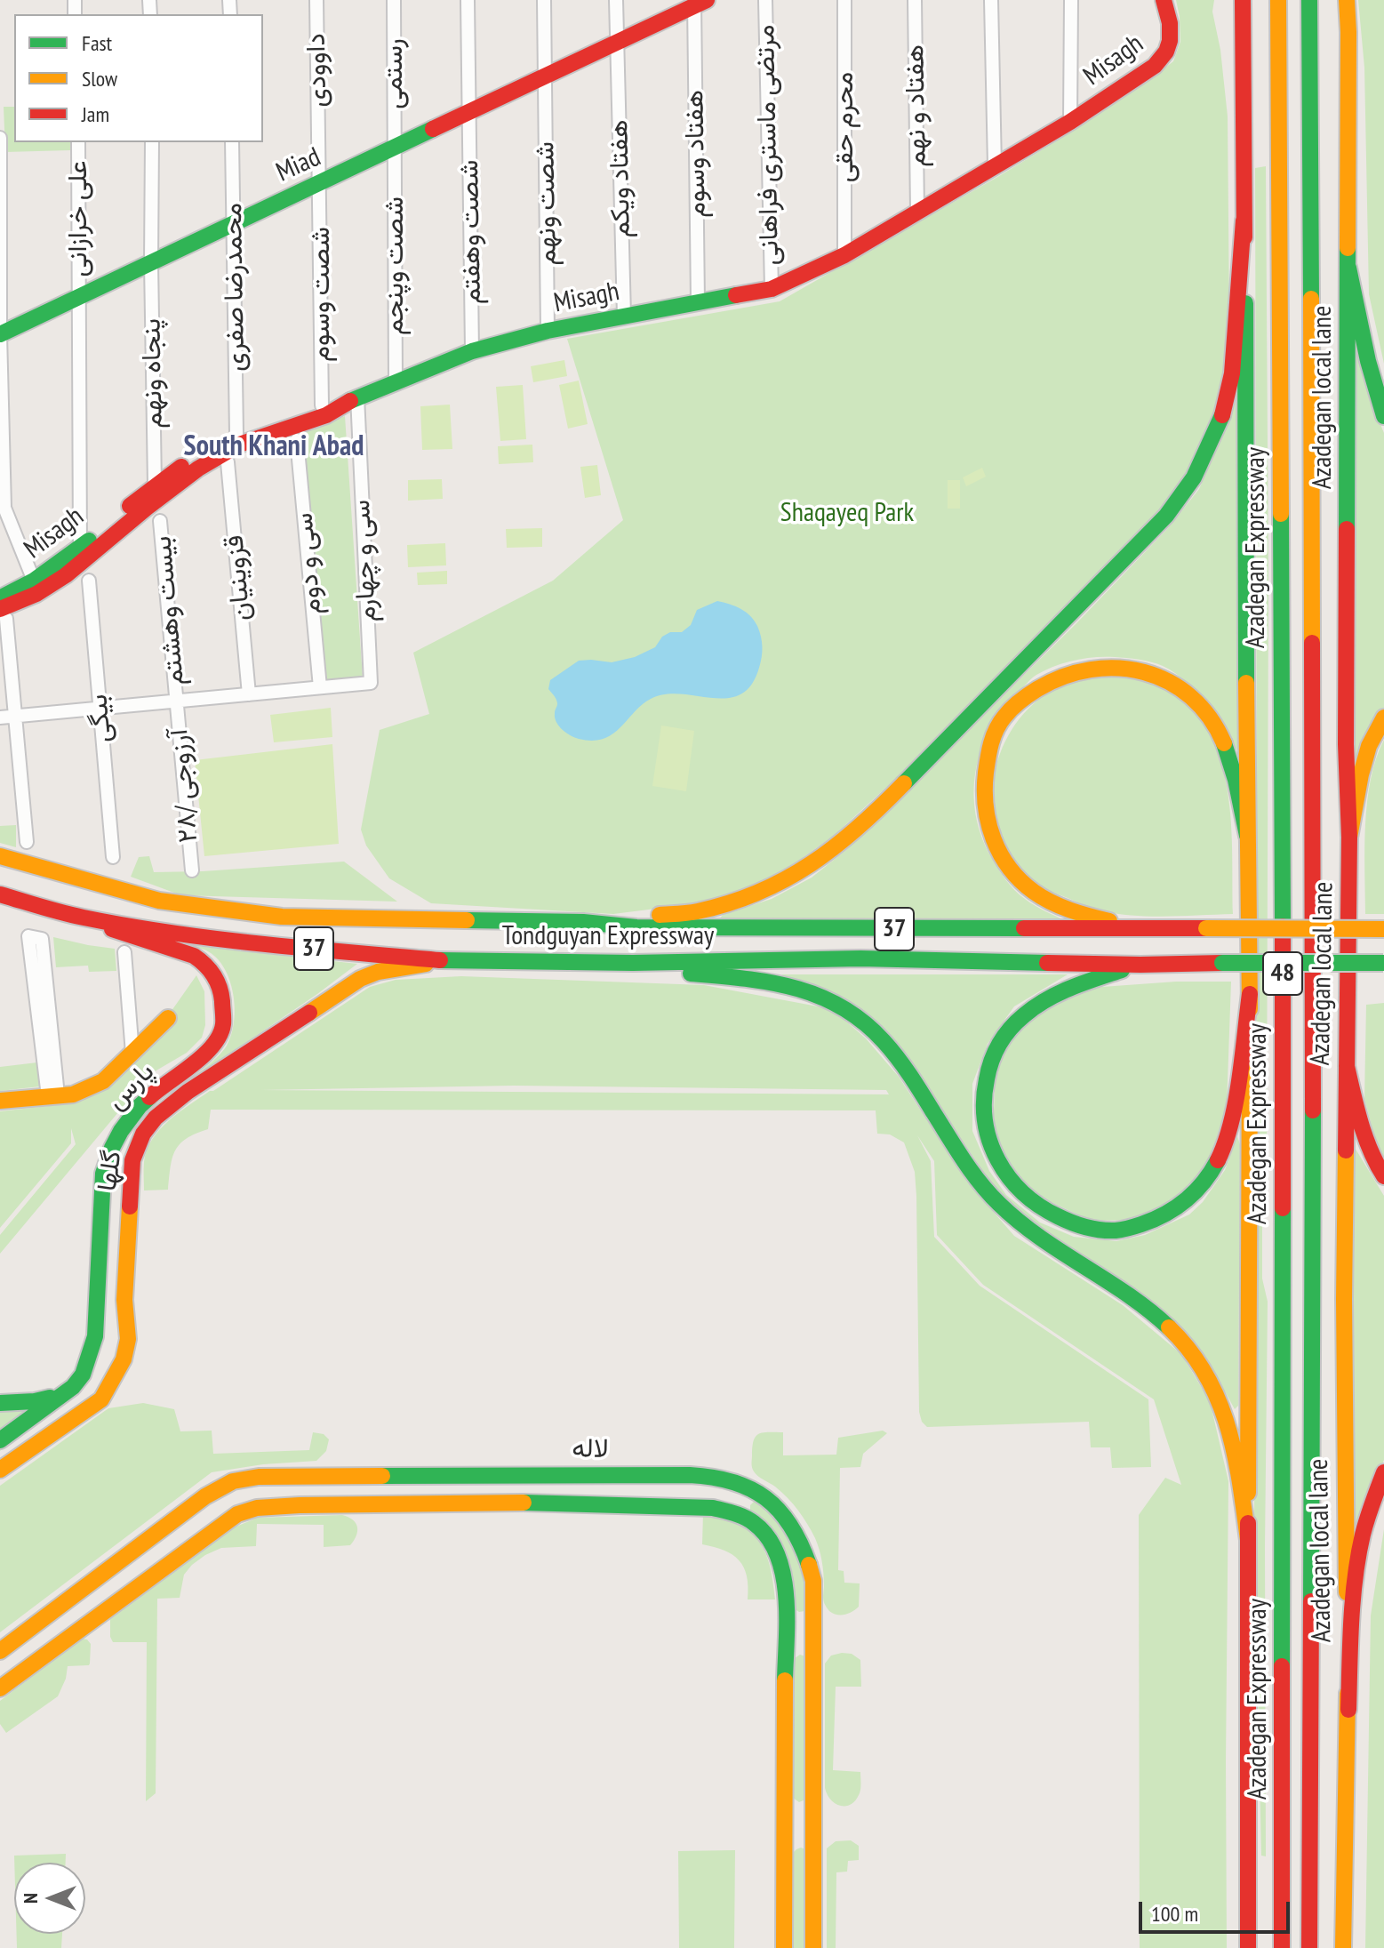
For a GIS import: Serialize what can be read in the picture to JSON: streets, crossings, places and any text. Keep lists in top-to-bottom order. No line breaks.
{"streets":{"main road":["Misagh","Miad","Azadegan local lane","Azadegan Expressway","37","Tondguyan Expressway","48","پارس","گلها","لاله"],"street":["داوودی","رستمی","هفتاد و نهم","محرم حقی","مرتضی ماستری فراهانی","هفتاد وسوم","هفتاد ویکم","شصت ونهم","علی خرازانی","شصت وهفتم","شصت وپنجم","محمدرضا صفری","شصت وسوم","پنجاه ونهم","سی و چهارم","سی و دوم","قزوینیان","بیست وهشتم","بیگی","آرزوجی /۲۸"]},"crossings":[["Misagh","هفتاد و نهم"],["Misagh","محرم حقی"],["Misagh","مرتضی ماستری فراهانی"],["Misagh","هفتاد وسوم"],["Misagh","هفتاد ویکم"],["Misagh","شصت ونهم"],["Misagh","علی خرازانی"],["Misagh","شصت وهفتم"],["Misagh","شصت وپنجم"],["Misagh","محمدرضا صفری"],["Misagh","شصت وسوم"],["Misagh","پنجاه ونهم"],["Misagh","سی و چهارم"],["داوودی","Miad"],["داوودی","شصت وسوم"],["رستمی","Miad"],["رستمی","شصت وپنجم"],["هفتاد وسوم","Miad"],["Miad","هفتاد ویکم"],["Miad","شصت ونهم"],["Miad","علی خرازانی"],["Miad","شصت وهفتم"],["Miad","شصت وپنجم"],["Miad","محمدرضا صفری"],["Miad","شصت وسوم"],["Miad","پنجاه ونهم"],["سی و چهارم","سی و دوم"],["بیست وهشتم","آرزوجی /۲۸"],["Tondguyan Expressway","پارس"],["Tondguyan Expressway","گلها"]],"districts":["South Khani Abad"],"parks":["Shaqayeq Park"],"legend":["Fast","Slow","Jam"],"scale_bar":"100 m","north":"left"}
